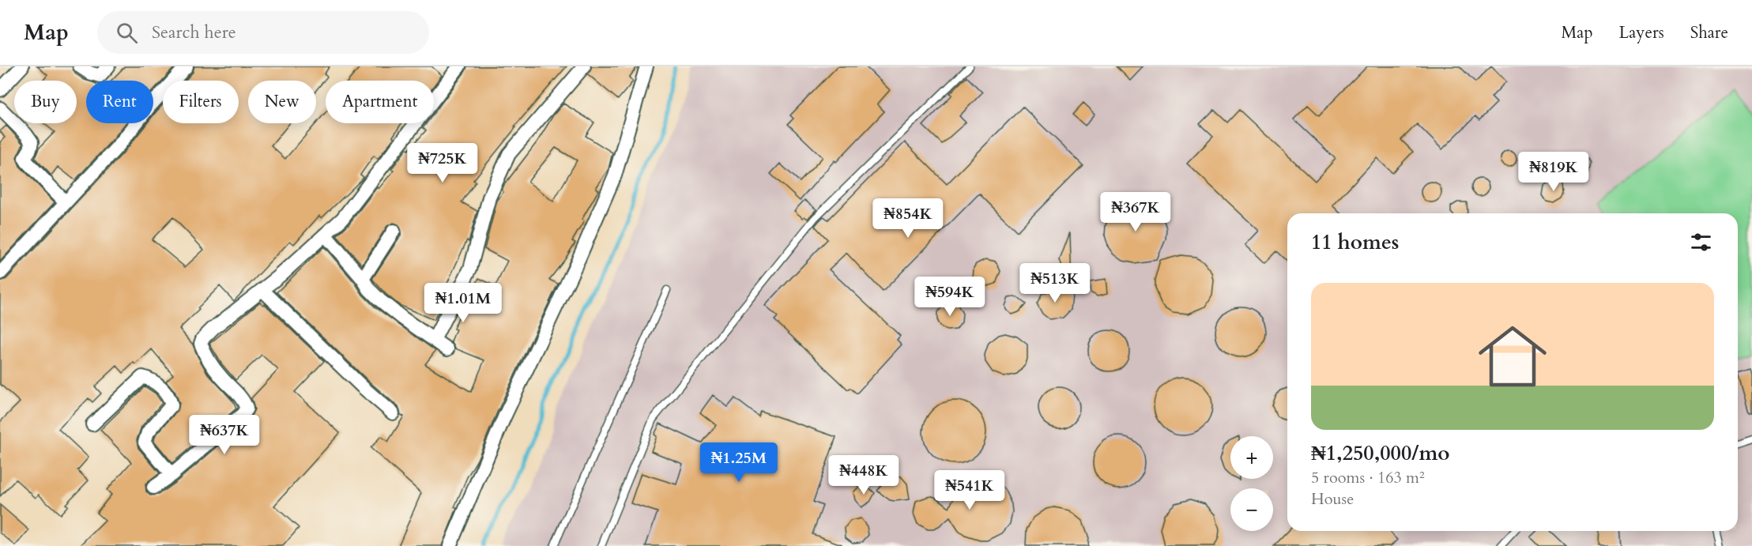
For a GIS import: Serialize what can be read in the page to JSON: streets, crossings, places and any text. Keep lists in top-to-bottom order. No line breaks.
{"page":{"header":"Map","search":"Search here","nav":["Map","Layers","Share"],"chip":["Buy","Rent","Filters","New","Apartment"],"price":["₦725K","₦819K","₦367K","₦854K","₦513K","₦594K","₦1.01M","₦637K","₦1.25M","₦448K","₦541K"],"heading":"11 homes","list":[{"name":"₦1,250,000/mo","note":"5 rooms · 163 m² · House"}],"map_buttons":["+","−"]}}
